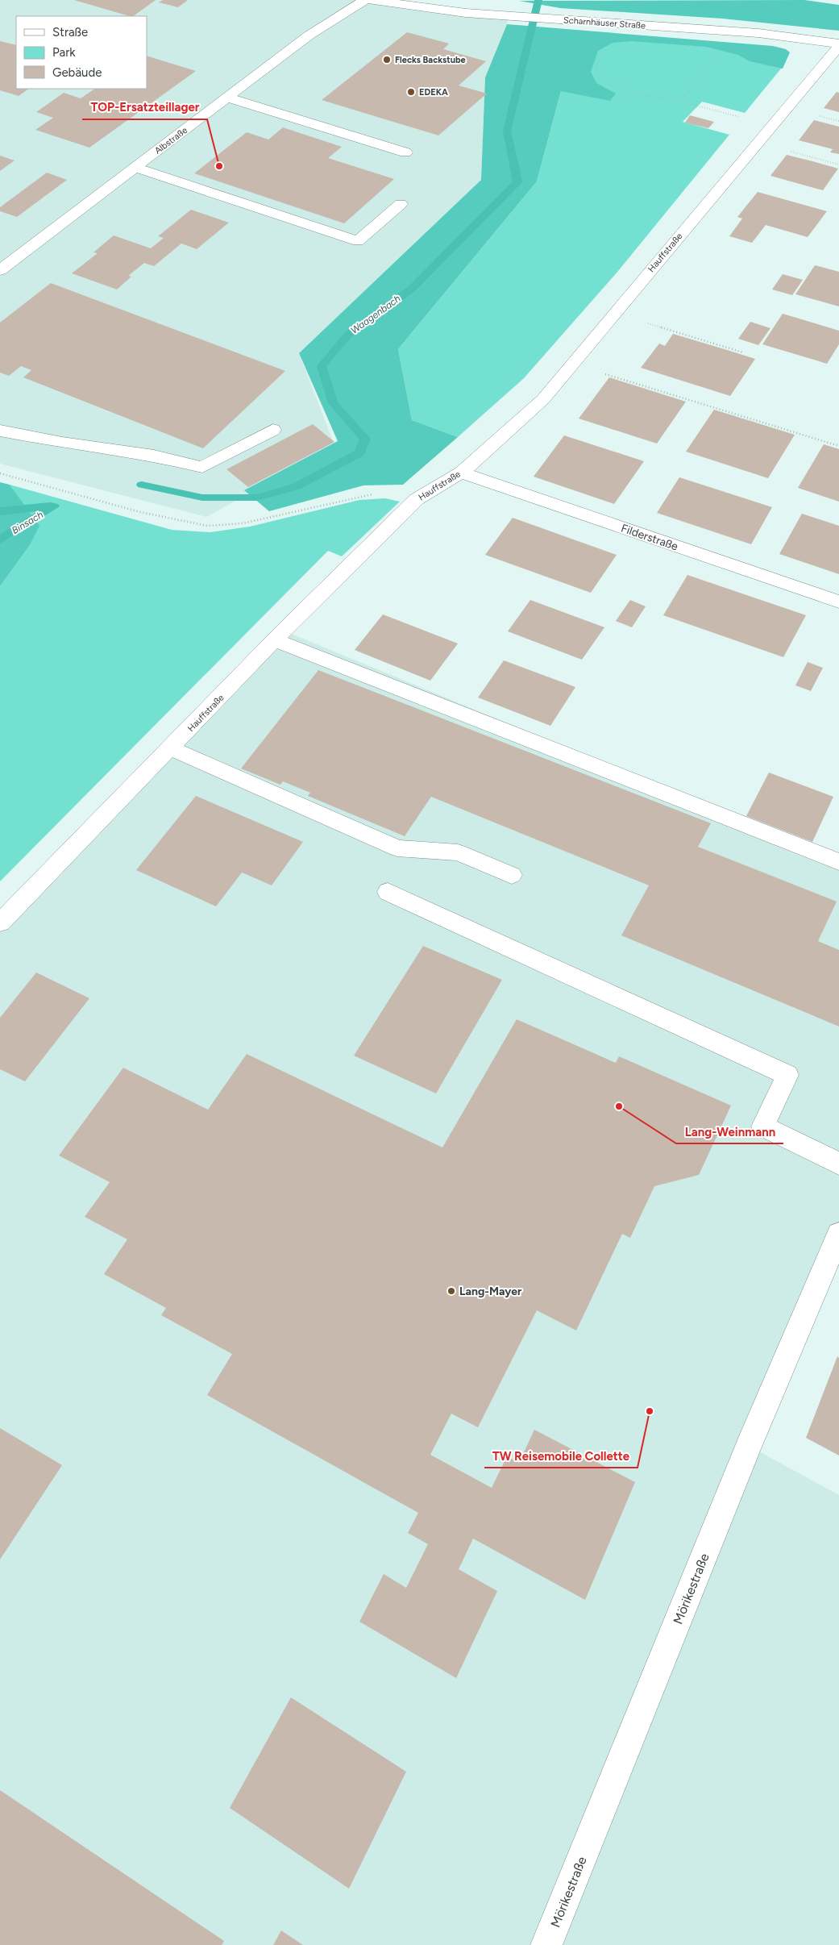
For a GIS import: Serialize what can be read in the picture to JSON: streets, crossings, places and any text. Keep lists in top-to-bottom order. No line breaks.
{"streets":{"street":["Scharnhäuser Straße","Albstraße","Hauffstraße","Filderstraße","Mörikestraße"]},"crossings":[["Scharnhäuser Straße","Hauffstraße"],["Hauffstraße","Filderstraße"]],"water":["Waagenbach","Binsach"],"places":["Flecks Backstube","EDEKA","TOP-Ersatzteillager","Lang-Weinmann","Lang-Mayer","TW Reisemobile Collette"],"legend":["Straße","Park","Gebäude"]}
